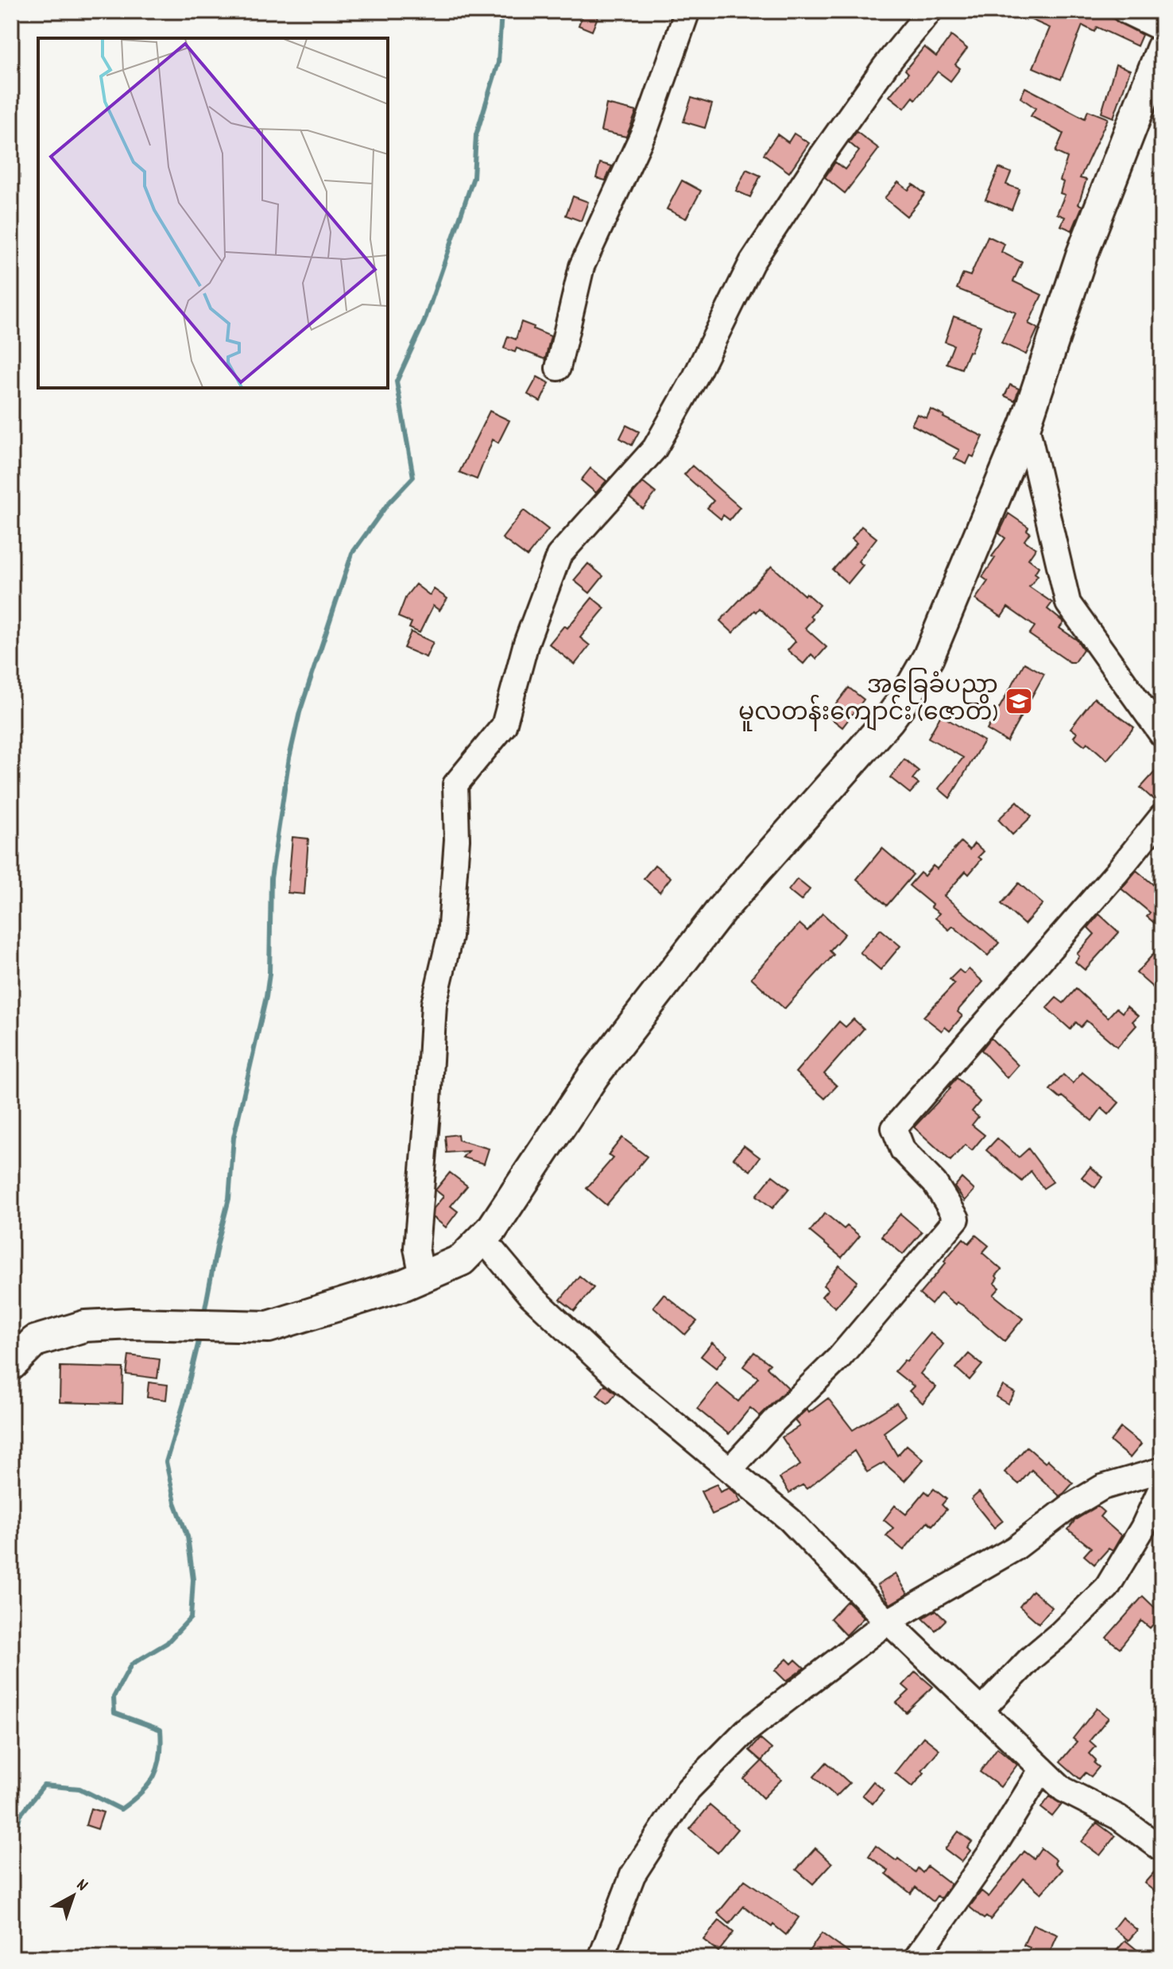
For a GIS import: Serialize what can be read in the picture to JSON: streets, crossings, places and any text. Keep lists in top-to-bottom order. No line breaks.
{"places":{"school or university":["အခြေခံပညာ မူလတန်းကျောင်း (ဇောတိ)"]},"north":"top right"}
